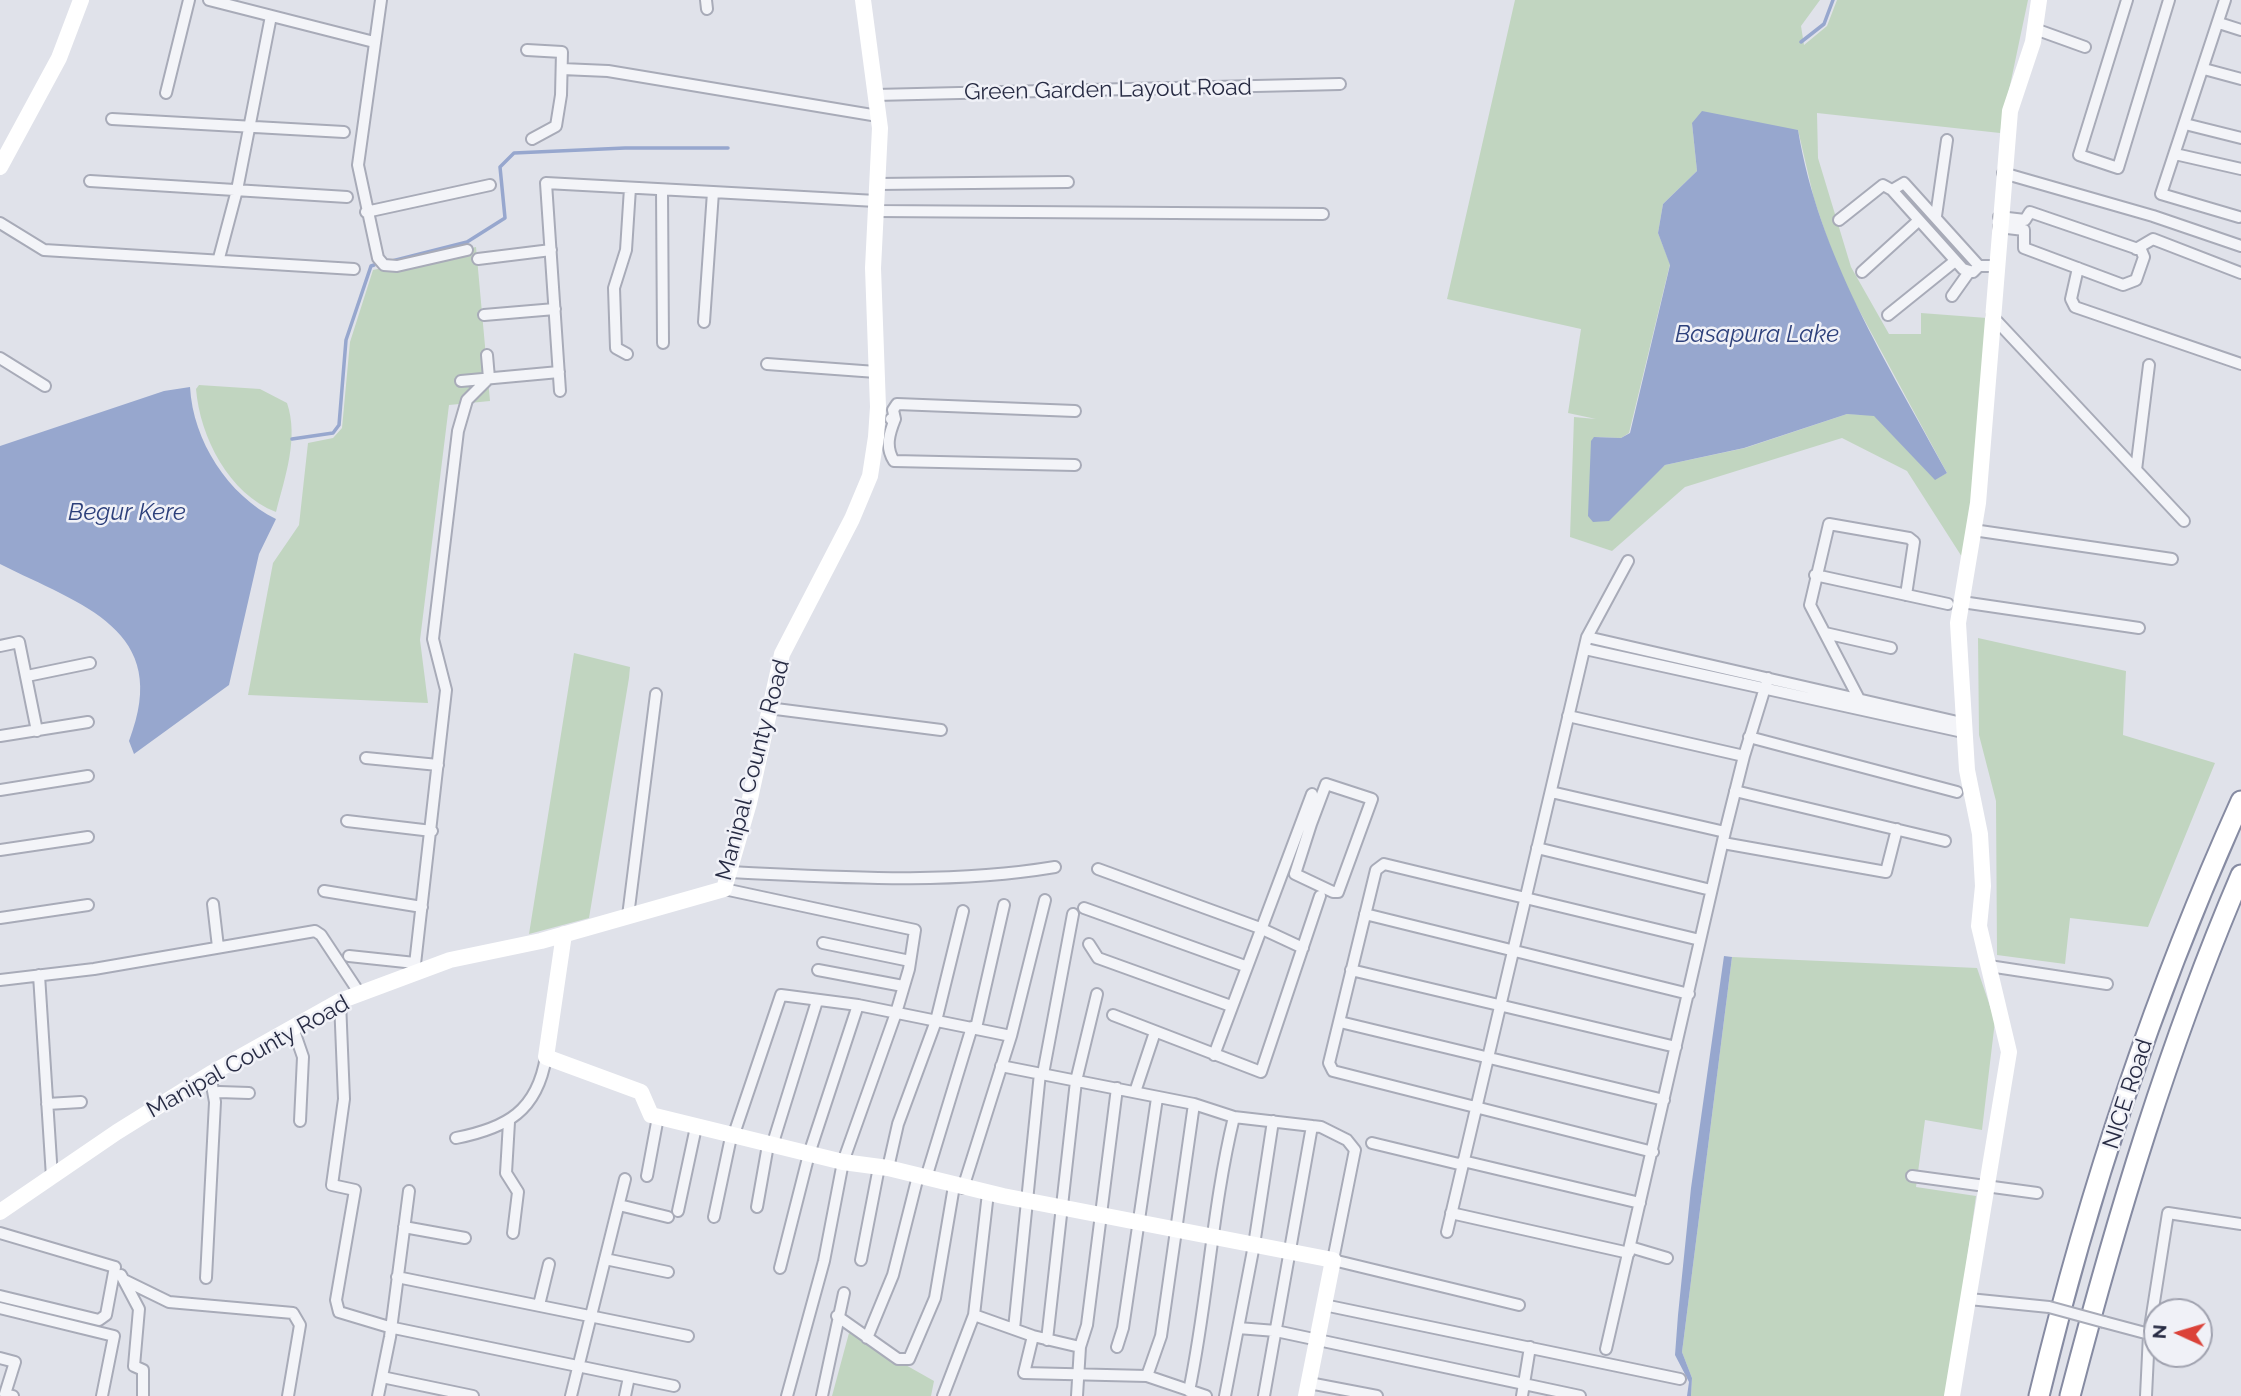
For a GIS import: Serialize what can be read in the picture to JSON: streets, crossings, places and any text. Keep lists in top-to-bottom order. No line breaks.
{"streets":{"highway":["NICE Road"],"street":["Green Garden Layout Road","Manipal County Road"]},"crossings":[["Green Garden Layout Road","Manipal County Road"]],"water":["Basapura Lake","Begur Kere"],"north":"left"}
